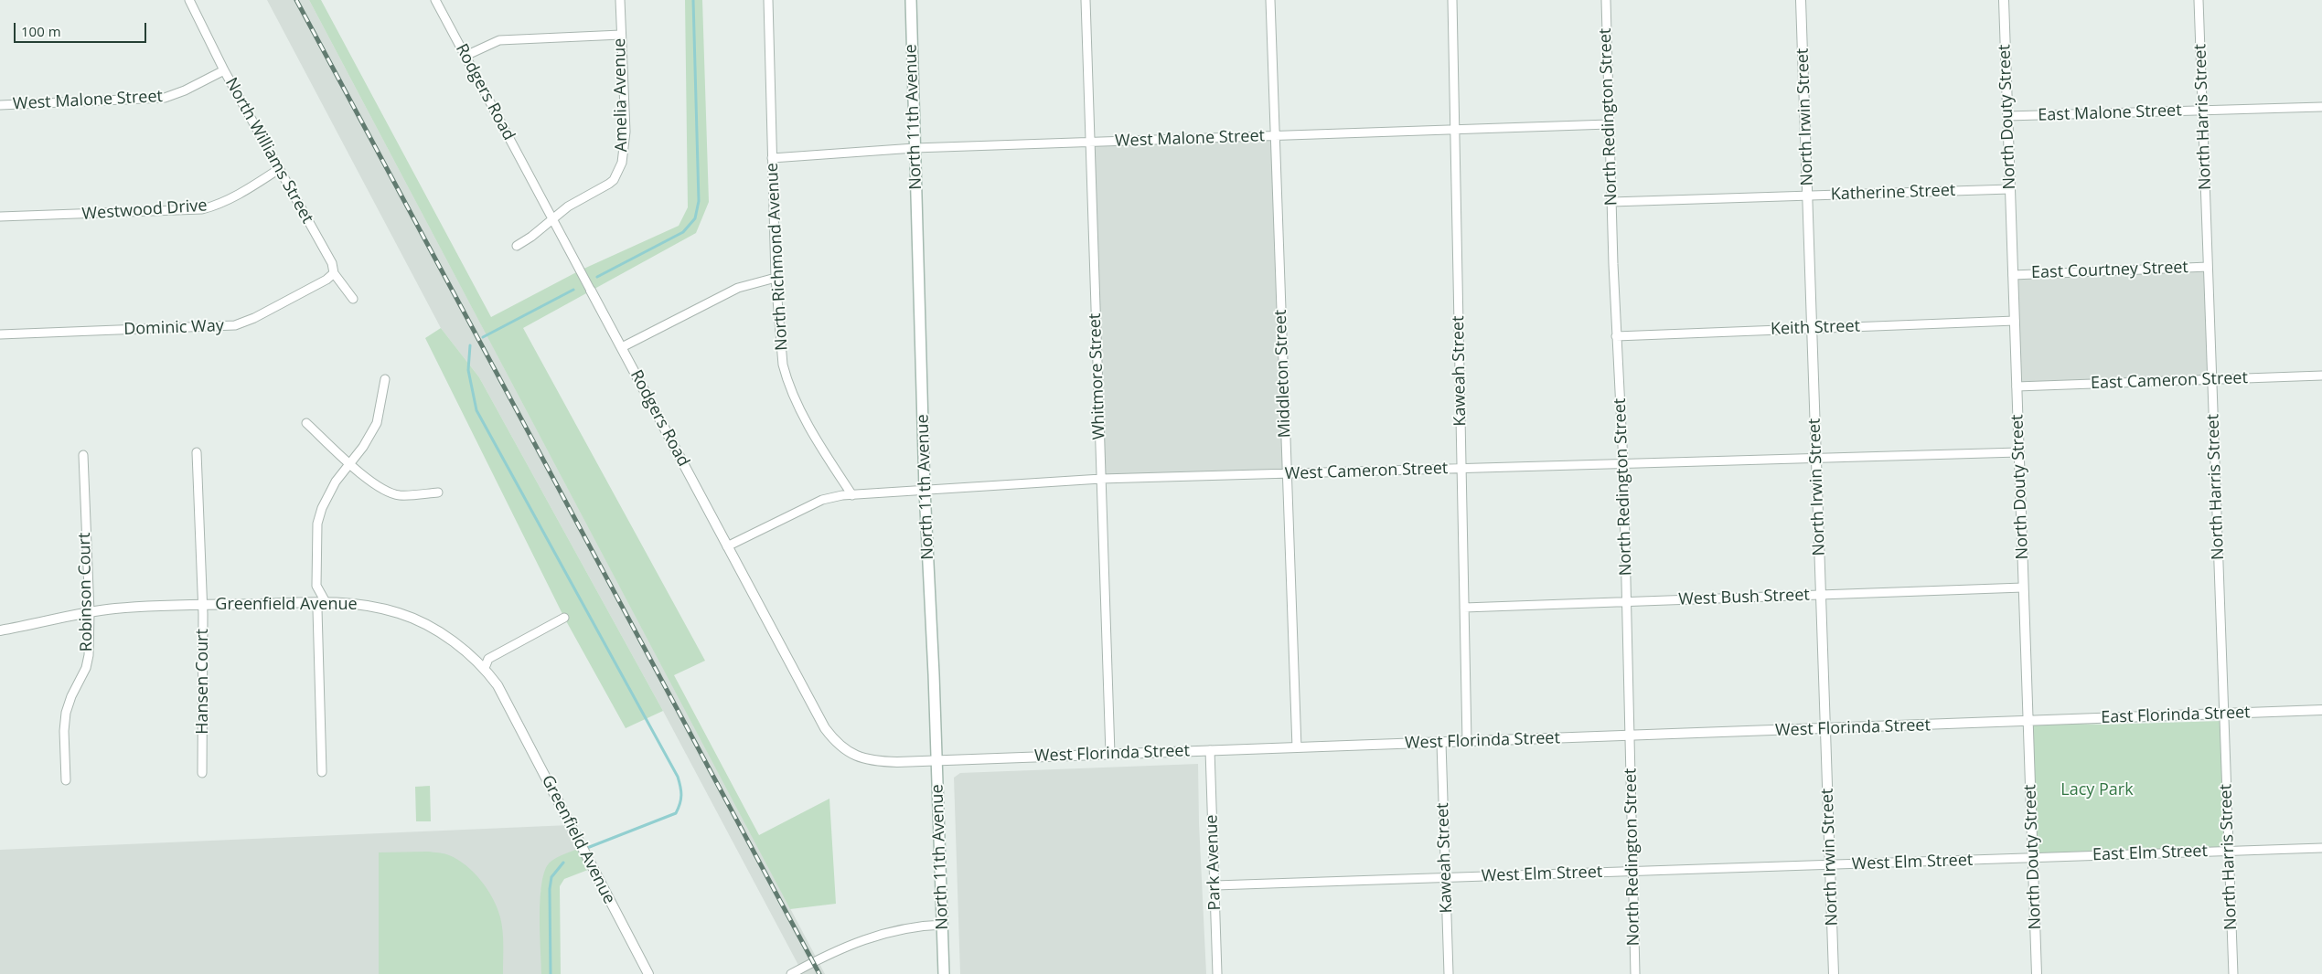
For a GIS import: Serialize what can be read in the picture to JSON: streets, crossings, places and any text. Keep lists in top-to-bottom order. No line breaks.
{"streets":{"main road":["North 11th Avenue"],"street":["Rodgers Road","Amelia Avenue","West Malone Street","East Malone Street","North Redington Street","North Irwin Street","North Douty Street","North Harris Street","North Williams Street","Katherine Street","Westwood Drive","North Richmond Avenue","East Courtney Street","Dominic Way","Keith Street","Kaweah Street","Middleton Street","Whitmore Street","East Cameron Street","West Cameron Street","Robinson Court","West Bush Street","Greenfield Avenue","Hansen Court","East Florinda Street","West Florinda Street","East Elm Street","Park Avenue","West Elm Street"]},"crossings":[["Rodgers Road","Amelia Avenue"],["Rodgers Road","North 11th Avenue"],["Rodgers Road","West Cameron Street"],["Rodgers Road","West Florinda Street"],["West Malone Street","North 11th Avenue"],["West Malone Street","North Redington Street"],["West Malone Street","North Williams Street"],["West Malone Street","North Richmond Avenue"],["West Malone Street","Kaweah Street"],["West Malone Street","Middleton Street"],["West Malone Street","Whitmore Street"],["East Malone Street","North Douty Street"],["East Malone Street","North Harris Street"],["North 11th Avenue","West Cameron Street"],["North 11th Avenue","West Florinda Street"],["North Redington Street","Katherine Street"],["North Redington Street","Keith Street"],["North Redington Street","West Cameron Street"],["North Redington Street","West Bush Street"],["North Redington Street","West Florinda Street"],["North Redington Street","West Elm Street"],["North Irwin Street","Katherine Street"],["North Irwin Street","Keith Street"],["North Irwin Street","West Cameron Street"],["North Irwin Street","West Bush Street"],["North Irwin Street","West Florinda Street"],["North Irwin Street","West Elm Street"],["North Douty Street","Katherine Street"],["North Douty Street","East Courtney Street"],["North Douty Street","Keith Street"],["North Douty Street","East Cameron Street"],["North Douty Street","West Cameron Street"],["North Douty Street","West Bush Street"],["North Douty Street","East Florinda Street"],["North Douty Street","West Florinda Street"],["North Douty Street","East Elm Street"],["North Douty Street","West Elm Street"],["North Harris Street","East Courtney Street"],["North Harris Street","East Cameron Street"],["North Harris Street","East Florinda Street"],["North Harris Street","East Elm Street"],["North Williams Street","Westwood Drive"],["North Williams Street","Dominic Way"],["North Richmond Avenue","West Cameron Street"],["Kaweah Street","West Cameron Street"],["Kaweah Street","West Bush Street"],["Kaweah Street","West Florinda Street"],["Kaweah Street","West Elm Street"],["Middleton Street","West Cameron Street"],["Middleton Street","West Florinda Street"],["Whitmore Street","West Cameron Street"],["Whitmore Street","West Florinda Street"],["Robinson Court","Greenfield Avenue"],["Greenfield Avenue","Hansen Court"],["East Florinda Street","West Florinda Street"],["West Florinda Street","Park Avenue"],["East Elm Street","West Elm Street"],["Park Avenue","West Elm Street"]],"parks":["Lacy Park"],"scale_bar":"100 m"}
